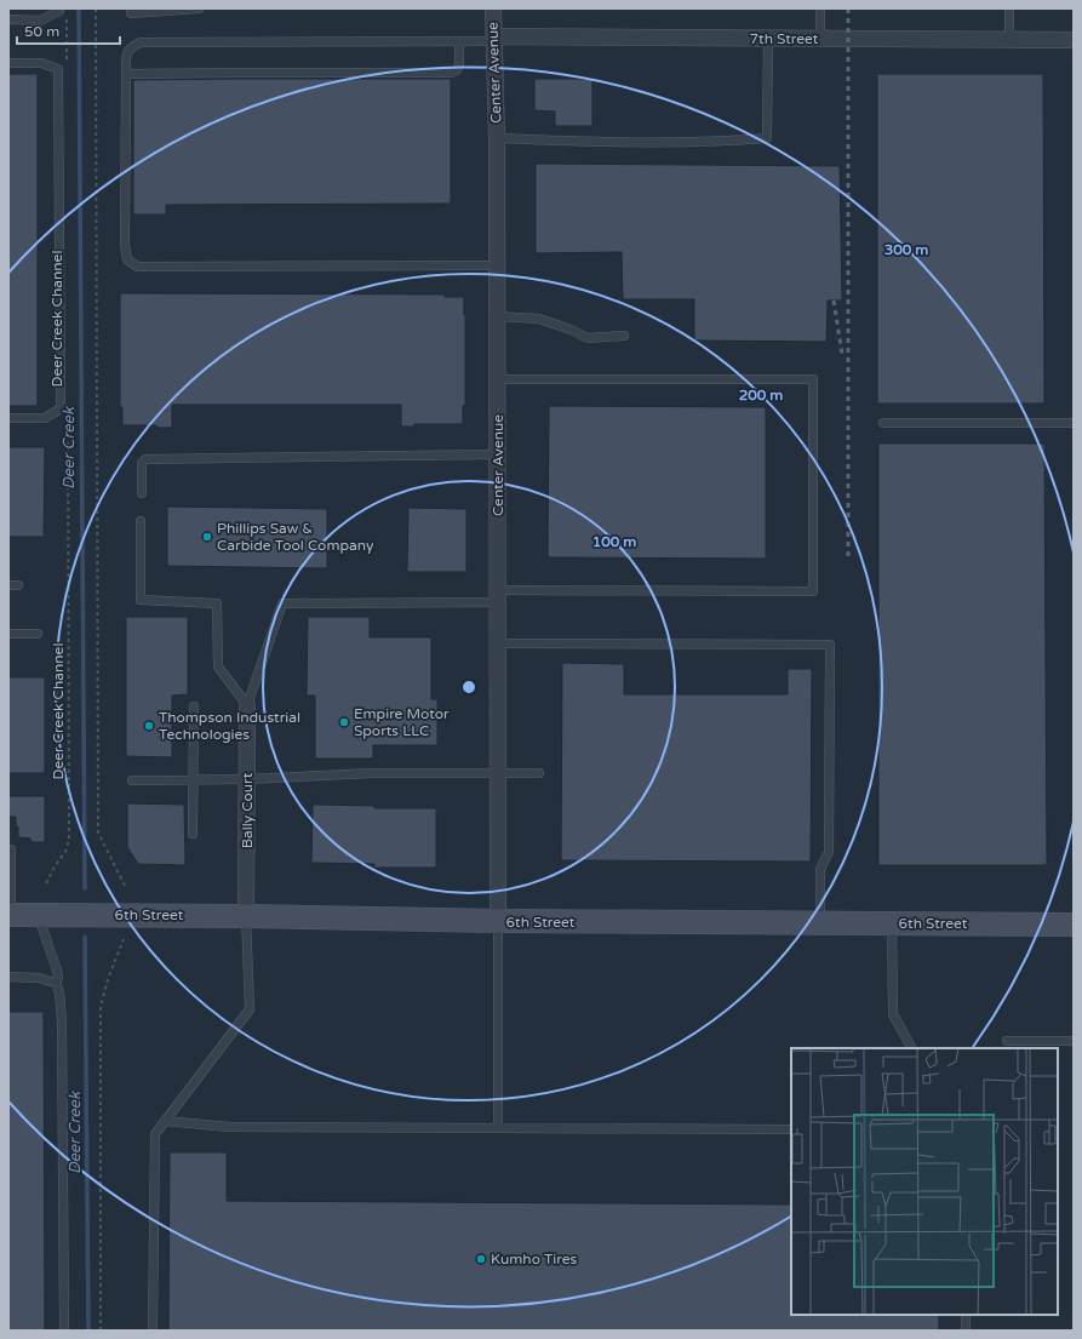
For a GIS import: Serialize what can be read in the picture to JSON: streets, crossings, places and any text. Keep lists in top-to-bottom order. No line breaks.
{"streets":{"main road":["6th Street"],"street":["7th Street","Center Avenue","Bally Court"],"path":["Deer Creek Channel"]},"crossings":[["7th Street","Center Avenue"],["Center Avenue","6th Street"],["Bally Court","6th Street"]],"water":["Deer Creek"],"places":["Phillips Saw & Carbide Tool Company","Empire Motor Sports LLC","Thompson Industrial Technologies","Kumho Tires"],"scale_bar":"50 m","rings":["300 m","200 m","100 m"]}
